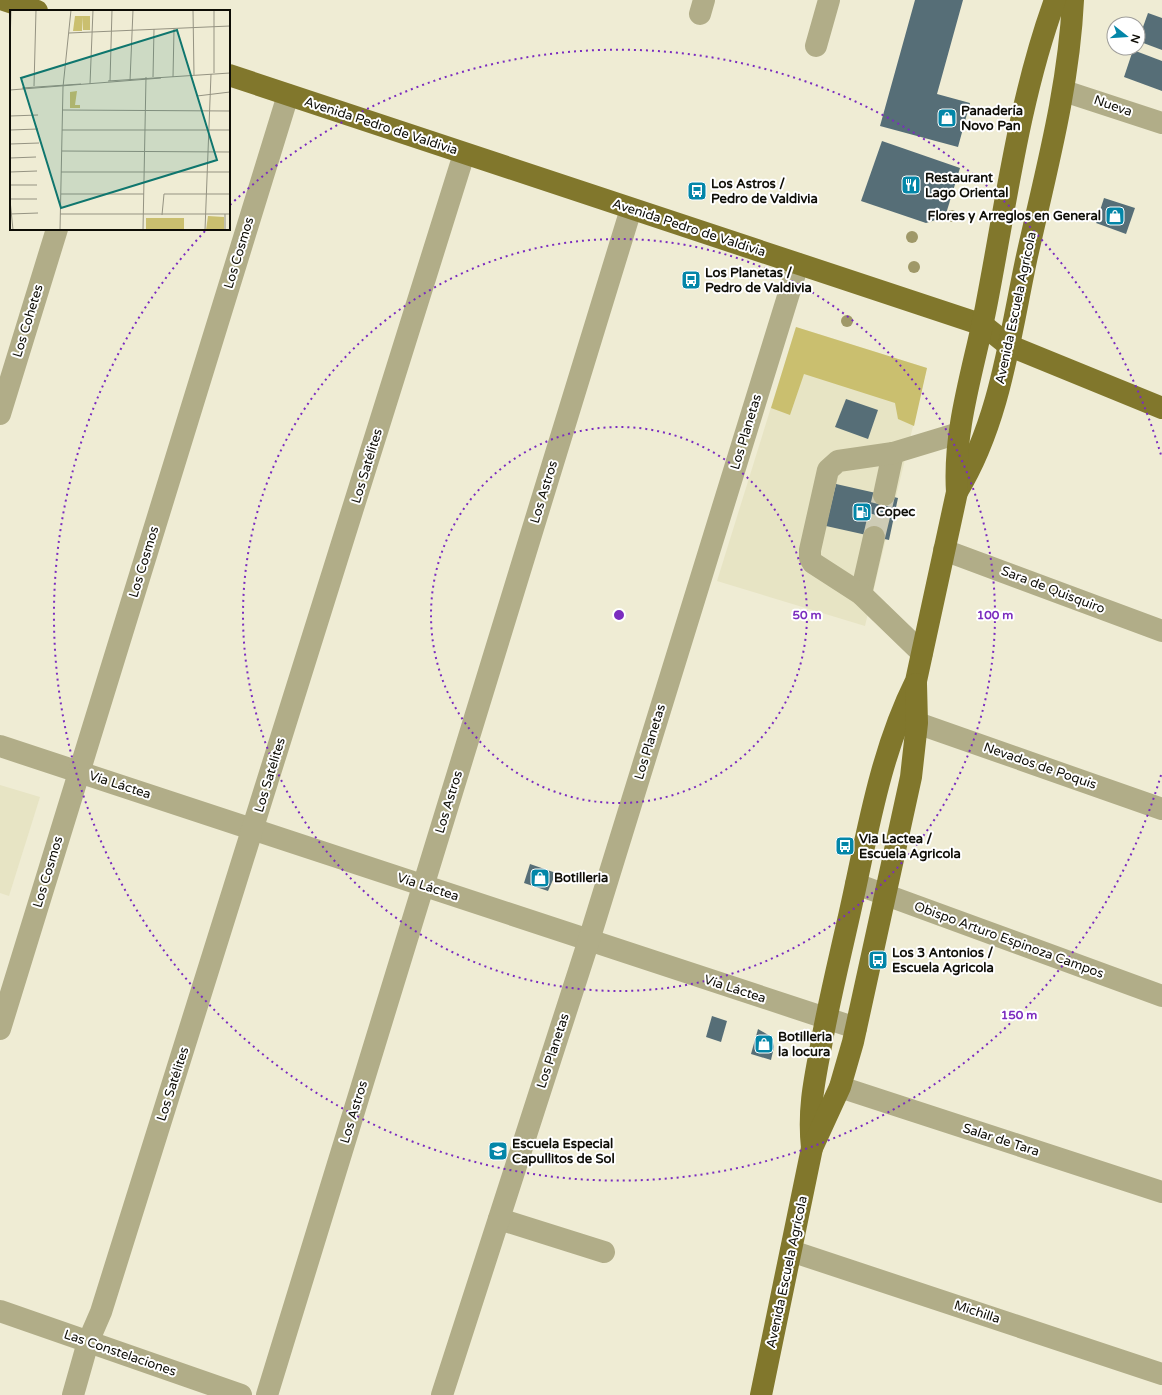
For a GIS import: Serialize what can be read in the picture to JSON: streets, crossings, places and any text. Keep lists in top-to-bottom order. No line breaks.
{"streets":{"main road":["Avenida Pedro de Valdivia","Avenida Escuela Agrícola"],"street":["Nueva","Los Cosmos","Los Cohetes","Los Planetas","Los Satélites","Los Astros","Sara de Quisquiro","Nevados de Poquis","Vía Láctea","Obispo Arturo Espinoza Campos","Salar de Tara","Michilla","Las Constelaciones"]},"crossings":[["Nueva","Avenida Escuela Agrícola"],["Avenida Pedro de Valdivia","Los Cosmos"],["Avenida Pedro de Valdivia","Avenida Escuela Agrícola"],["Avenida Pedro de Valdivia","Los Planetas"],["Avenida Pedro de Valdivia","Los Satélites"],["Avenida Pedro de Valdivia","Los Astros"],["Los Cosmos","Vía Láctea"],["Avenida Escuela Agrícola","Sara de Quisquiro"],["Avenida Escuela Agrícola","Nevados de Poquis"],["Avenida Escuela Agrícola","Vía Láctea"],["Avenida Escuela Agrícola","Obispo Arturo Espinoza Campos"],["Avenida Escuela Agrícola","Salar de Tara"],["Avenida Escuela Agrícola","Michilla"],["Los Planetas","Vía Láctea"],["Los Satélites","Vía Láctea"],["Los Satélites","Las Constelaciones"],["Los Astros","Vía Láctea"]],"places":{"shop":["Panadería Novo Pan","Flores y Arreglos en General","Botilleria","Botilleria la locura"],"restaurant":["Restaurant Lago Oriental"],"bus stop":["Los Astros / Pedro de Valdivia","Los Planetas / Pedro de Valdivia","Via Lactea / Escuela Agricola","Los 3 Antonios / Escuela Agricola"],"fuel station":["Copec"],"school or university":["Escuela Especial Capullitos de Sol"]},"north":"right","rings":["50 m","100 m","150 m"]}
